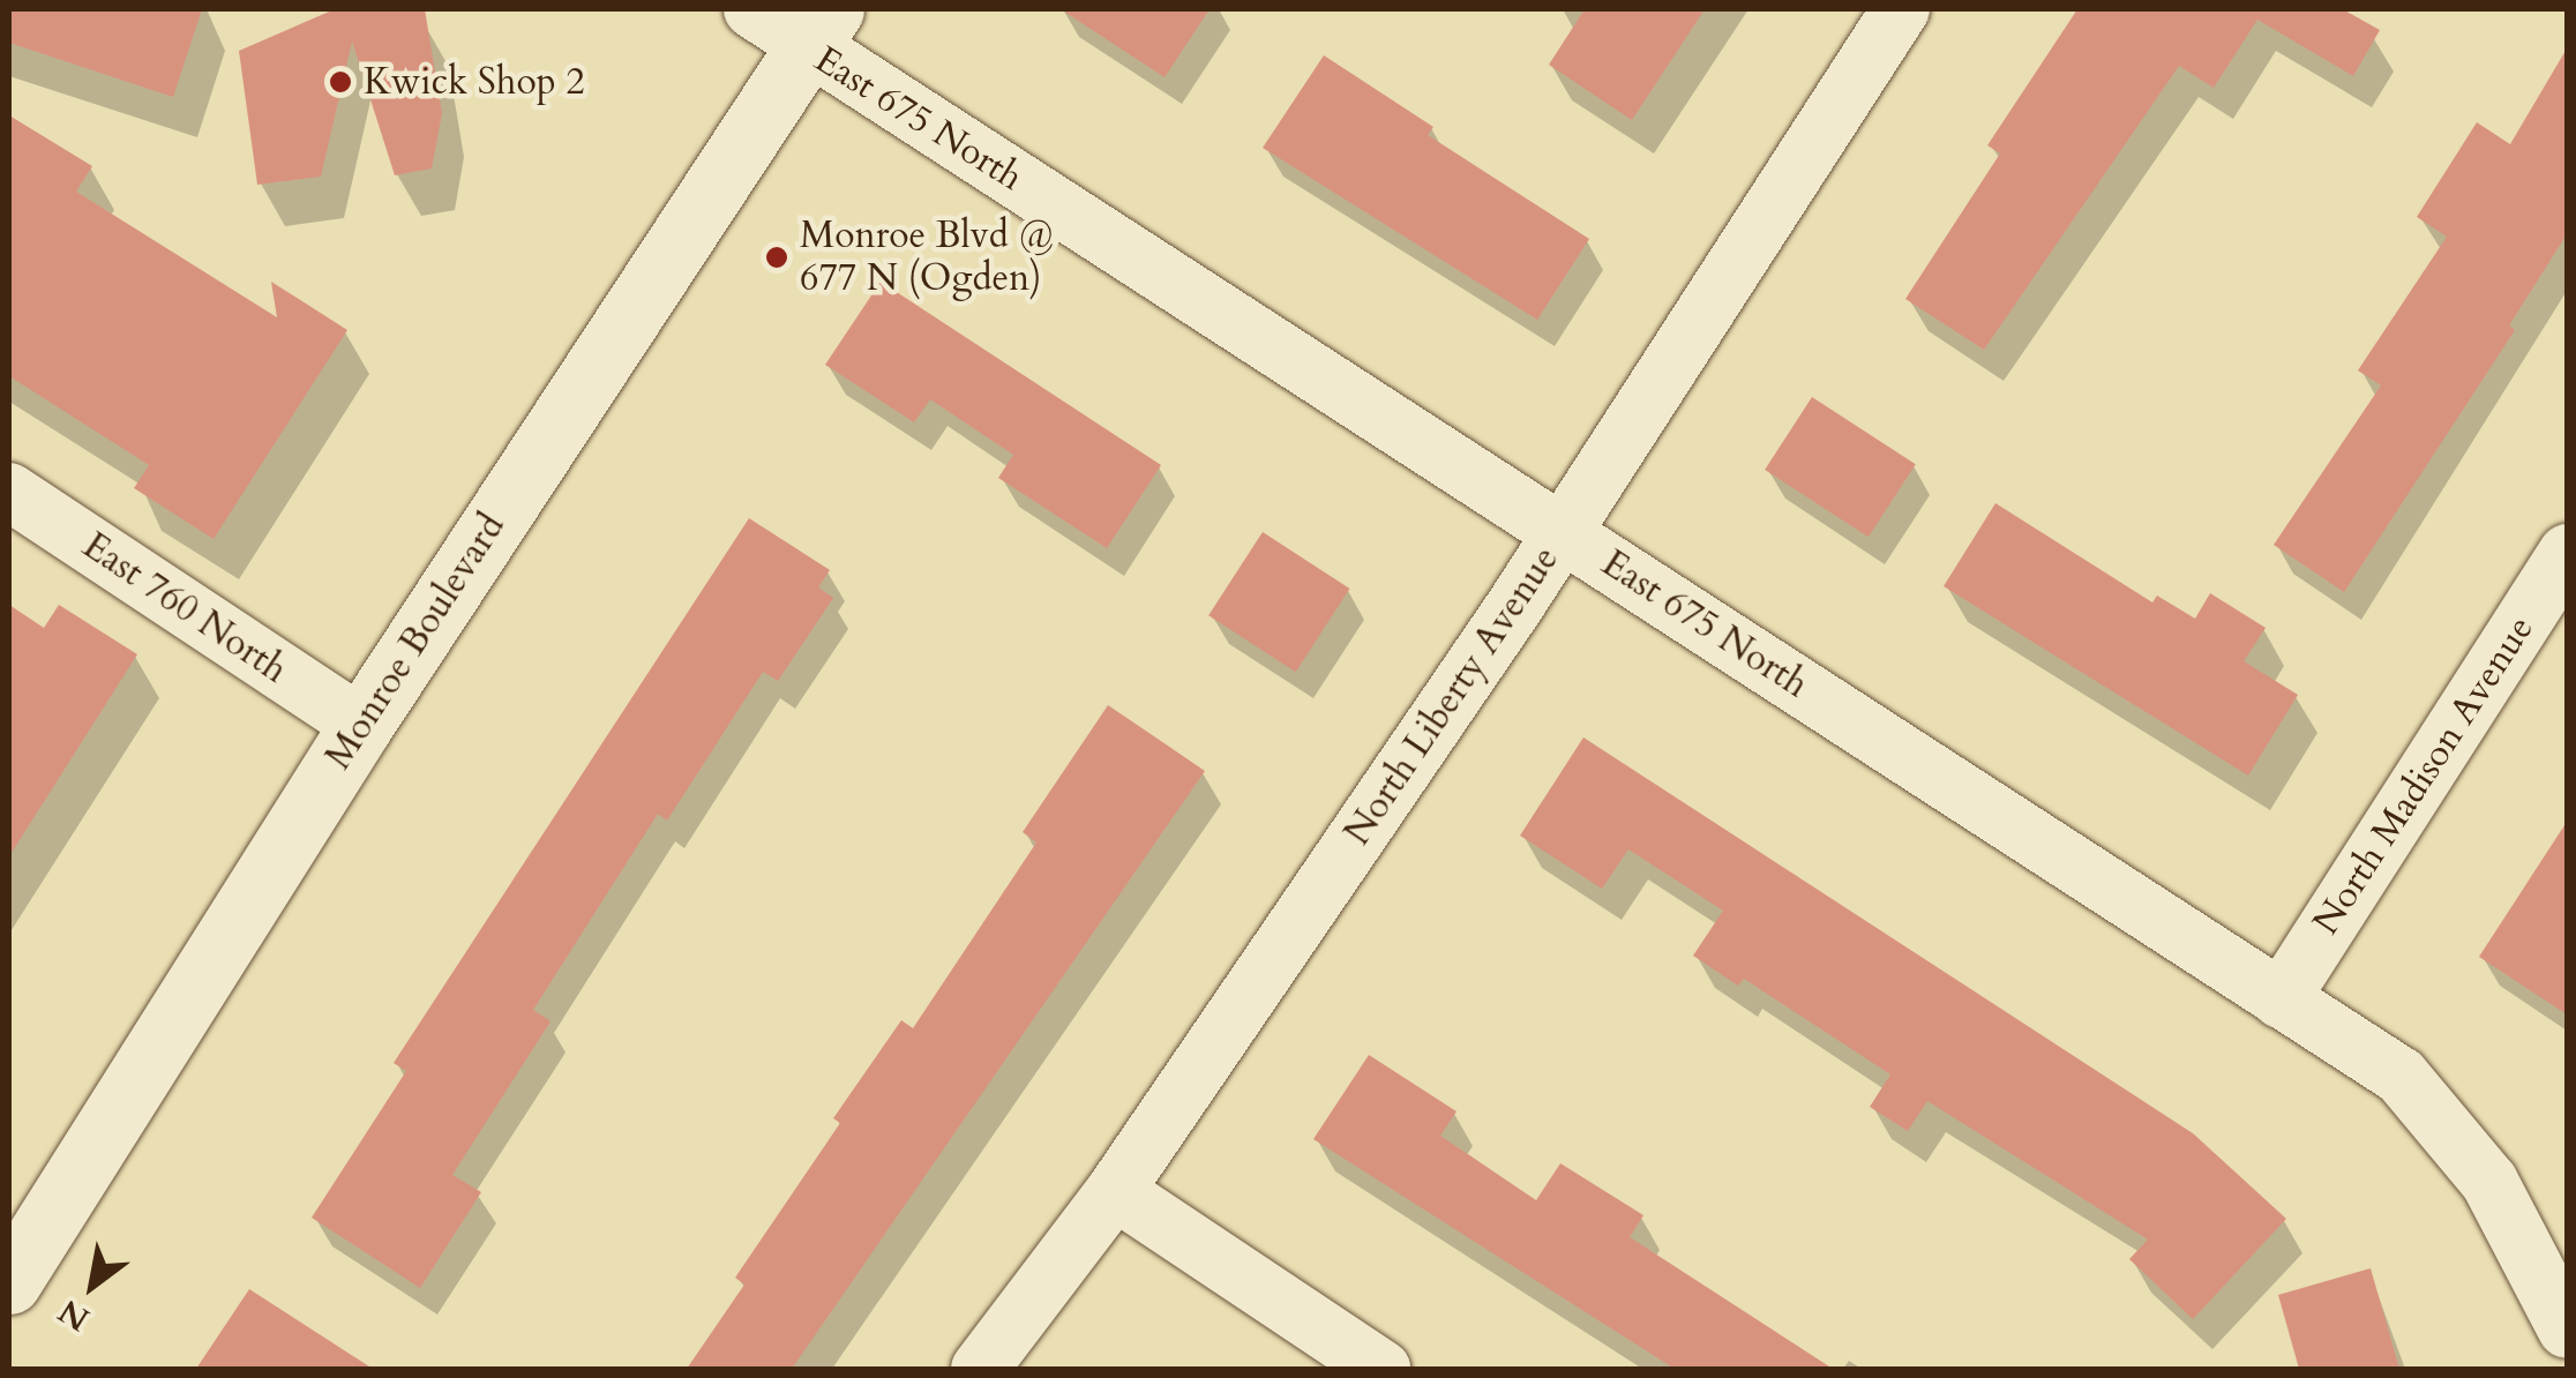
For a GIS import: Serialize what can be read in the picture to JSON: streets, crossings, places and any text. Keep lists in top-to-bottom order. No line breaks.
{"streets":{"street":["East 675 North","East 760 North","Monroe Boulevard","North Liberty Avenue","North Madison Avenue"]},"crossings":[["East 675 North","Monroe Boulevard"],["East 675 North","North Liberty Avenue"],["East 675 North","North Madison Avenue"],["East 760 North","Monroe Boulevard"]],"places":["Kwick Shop 2","Monroe Blvd @ 677 N (Ogden)"],"north":"bottom left"}
